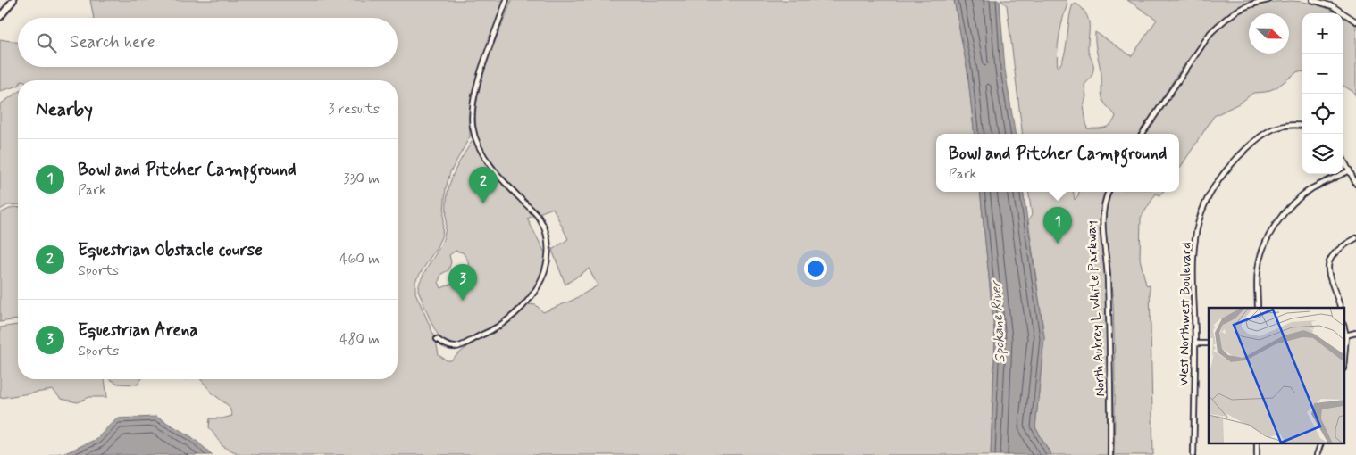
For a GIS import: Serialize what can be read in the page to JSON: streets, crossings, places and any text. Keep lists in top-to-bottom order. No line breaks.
{"streets":{"street":["North Aubrey L White Parkway","West Northwest Boulevard"]},"water":["Spokane River"],"north":"right","page":{"map_buttons":["+","−"],"search":"Search here","heading":["Nearby","3 results"],"popup":["Bowl and Pitcher Campground","Park"],"list":[{"mark":"1","name":"Bowl and Pitcher Campground","note":"Park","value":"330 m"},{"mark":"2","name":"Equestrian Obstacle course","note":"Sports","value":"460 m"},{"mark":"3","name":"Equestrian Arena","note":"Sports","value":"480 m"}],"pins":["2","1","3"]}}
